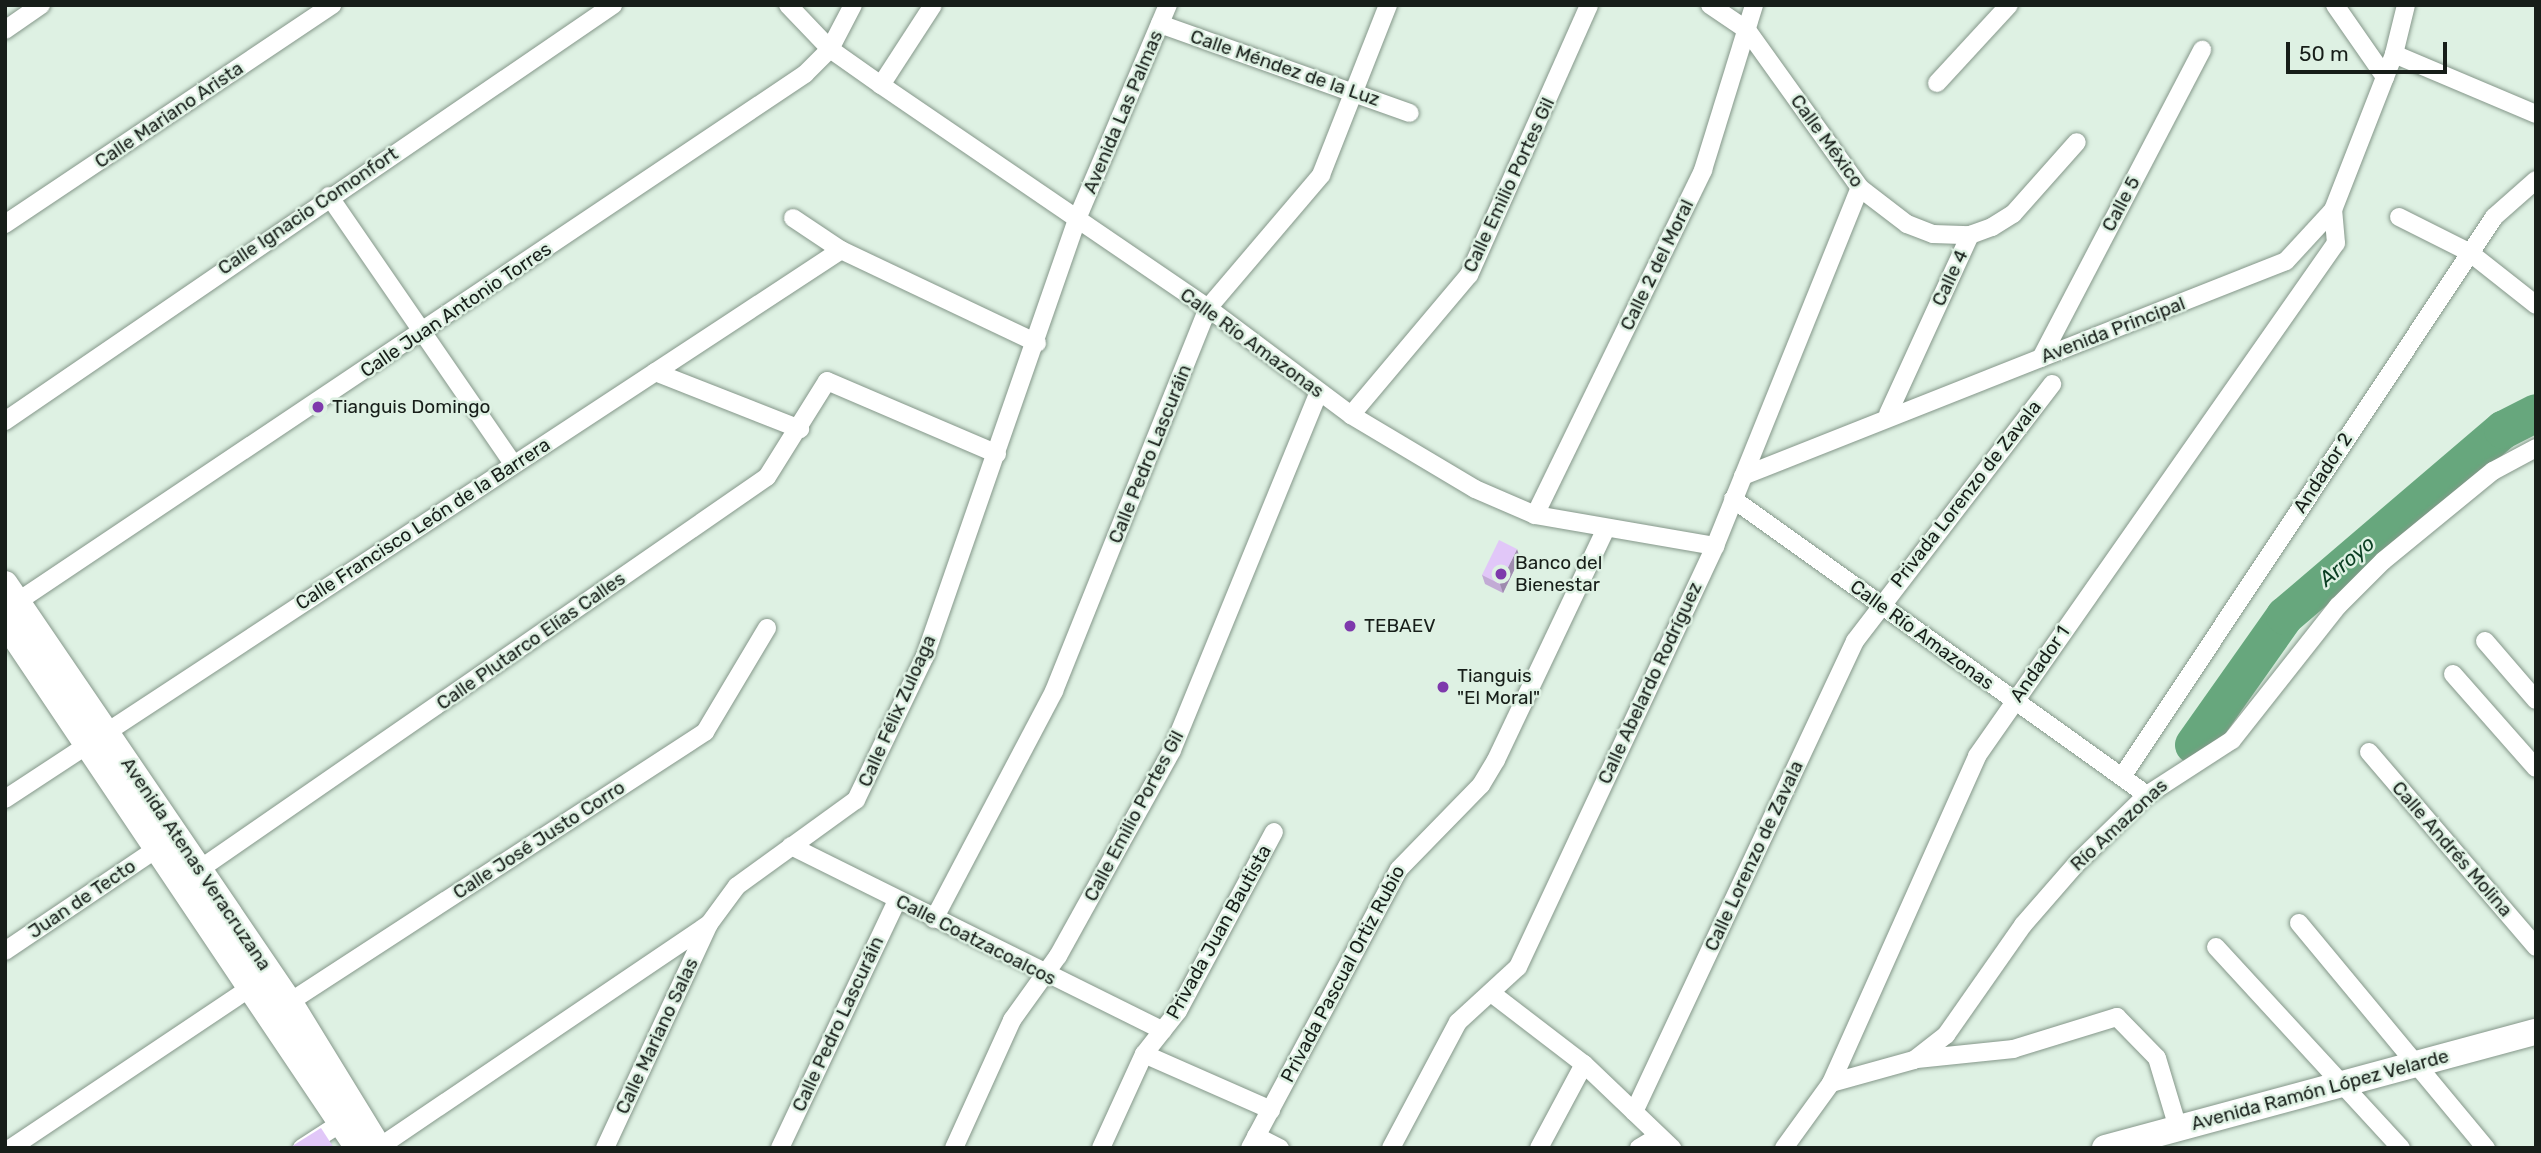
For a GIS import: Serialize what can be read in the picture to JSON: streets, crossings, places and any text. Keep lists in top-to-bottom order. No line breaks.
{"streets":{"main road":["Avenida Atenas Veracruzana","Avenida Ramón López Velarde"],"street":["Calle Méndez de la Luz","Avenida Las Palmas","Calle Mariano Arista","Calle México","Calle Emilio Portes Gil","Calle 5","Calle Ignacio Comonfort","Calle 2 del Moral","Calle 4","Calle Juan Antonio Torres","Avenida Principal","Calle Río Amazonas","Calle Pedro Lascuráin","Andador 2","Privada Lorenzo de Zavala","Calle Francisco León de la Barrera","Calle Plutarco Elías Calles","Andador 1","Calle Abelardo Rodríguez","Calle Félix Zuloaga","Río Amazonas","Calle José Justo Corro","Calle Andrés Molina","Calle Lorenzo de Zavala","Juan de Tecto","Privada Juan Bautista","Calle Coatzacoalcos","Privada Pascual Ortiz Rubio","Calle Mariano Salas"]},"crossings":[["Calle Méndez de la Luz","Avenida Las Palmas"],["Calle Méndez de la Luz","Calle Pedro Lascuráin"],["Avenida Las Palmas","Calle Río Amazonas"],["Avenida Las Palmas","Calle Félix Zuloaga"],["Calle México","Calle 2 del Moral"],["Calle México","Calle 4"],["Calle México","Calle Abelardo Rodríguez"],["Calle Emilio Portes Gil","Calle Río Amazonas"],["Calle Emilio Portes Gil","Calle Coatzacoalcos"],["Calle 5","Avenida Principal"],["Calle 2 del Moral","Calle Río Amazonas"],["Calle 4","Avenida Principal"],["Calle Juan Antonio Torres","Calle Río Amazonas"],["Calle Juan Antonio Torres","Avenida Atenas Veracruzana"],["Avenida Principal","Andador 1"],["Avenida Principal","Calle Abelardo Rodríguez"],["Calle Río Amazonas","Calle Pedro Lascuráin"],["Calle Río Amazonas","Andador 2"],["Calle Río Amazonas","Privada Lorenzo de Zavala"],["Calle Río Amazonas","Andador 1"],["Calle Río Amazonas","Calle Abelardo Rodríguez"],["Calle Río Amazonas","Calle Félix Zuloaga"],["Calle Río Amazonas","Río Amazonas"],["Calle Río Amazonas","Calle Lorenzo de Zavala"],["Calle Río Amazonas","Privada Pascual Ortiz Rubio"],["Calle Pedro Lascuráin","Calle Coatzacoalcos"],["Privada Lorenzo de Zavala","Calle Lorenzo de Zavala"],["Calle Francisco León de la Barrera","Avenida Atenas Veracruzana"],["Calle Plutarco Elías Calles","Calle Félix Zuloaga"],["Calle Plutarco Elías Calles","Avenida Atenas Veracruzana"],["Andador 1","Río Amazonas"],["Calle Félix Zuloaga","Avenida Atenas Veracruzana"],["Calle Félix Zuloaga","Calle Coatzacoalcos"],["Calle Félix Zuloaga","Calle Mariano Salas"],["Calle José Justo Corro","Avenida Atenas Veracruzana"],["Avenida Atenas Veracruzana","Juan de Tecto"],["Privada Juan Bautista","Calle Coatzacoalcos"]],"water":["Arroyo"],"places":["Tianguis Domingo","Banco del Bienestar","TEBAEV","Tianguis \"El Moral\""],"scale_bar":"50 m"}
